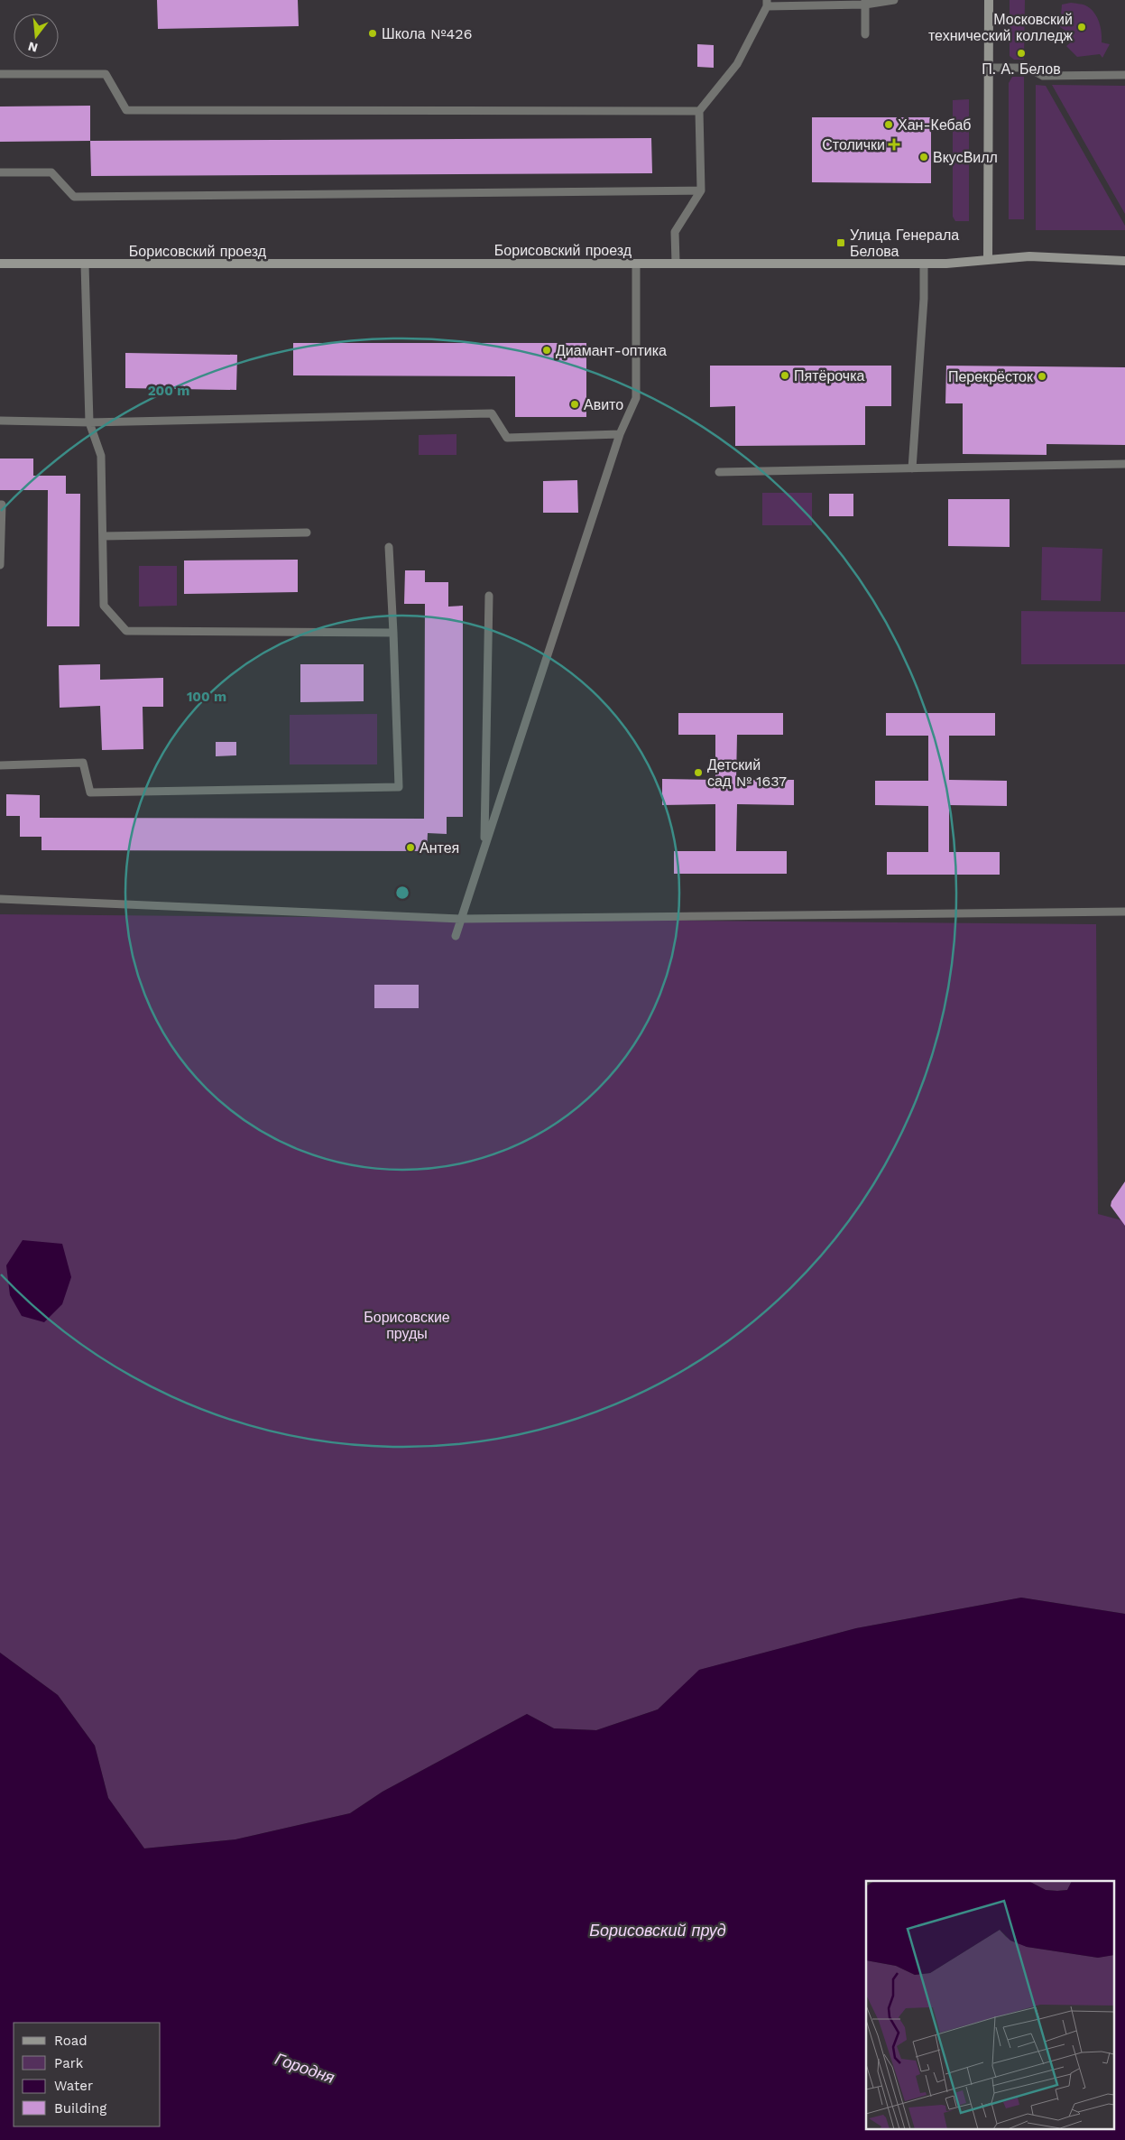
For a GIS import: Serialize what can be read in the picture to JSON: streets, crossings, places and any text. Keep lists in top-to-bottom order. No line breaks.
{"streets":{"street":["Борисовский проезд"]},"water":["Борисовский пруд","Городня"],"parks":["Борисовские пруды"],"places":{"other":["Московский технический колледж","Школа №426","П. А. Белов","Хан-Кебаб","ВкусВилл","Диамант-оптика","Пятёрочка","Перекрёсток","Авито","Детский сад № 1637","Антея"],"health":["Столички"],"transit":["Улица Генерала Белова"]},"legend":["Road","Park","Water","Building"],"north":"bottom","rings":["200 m","100 m"]}
